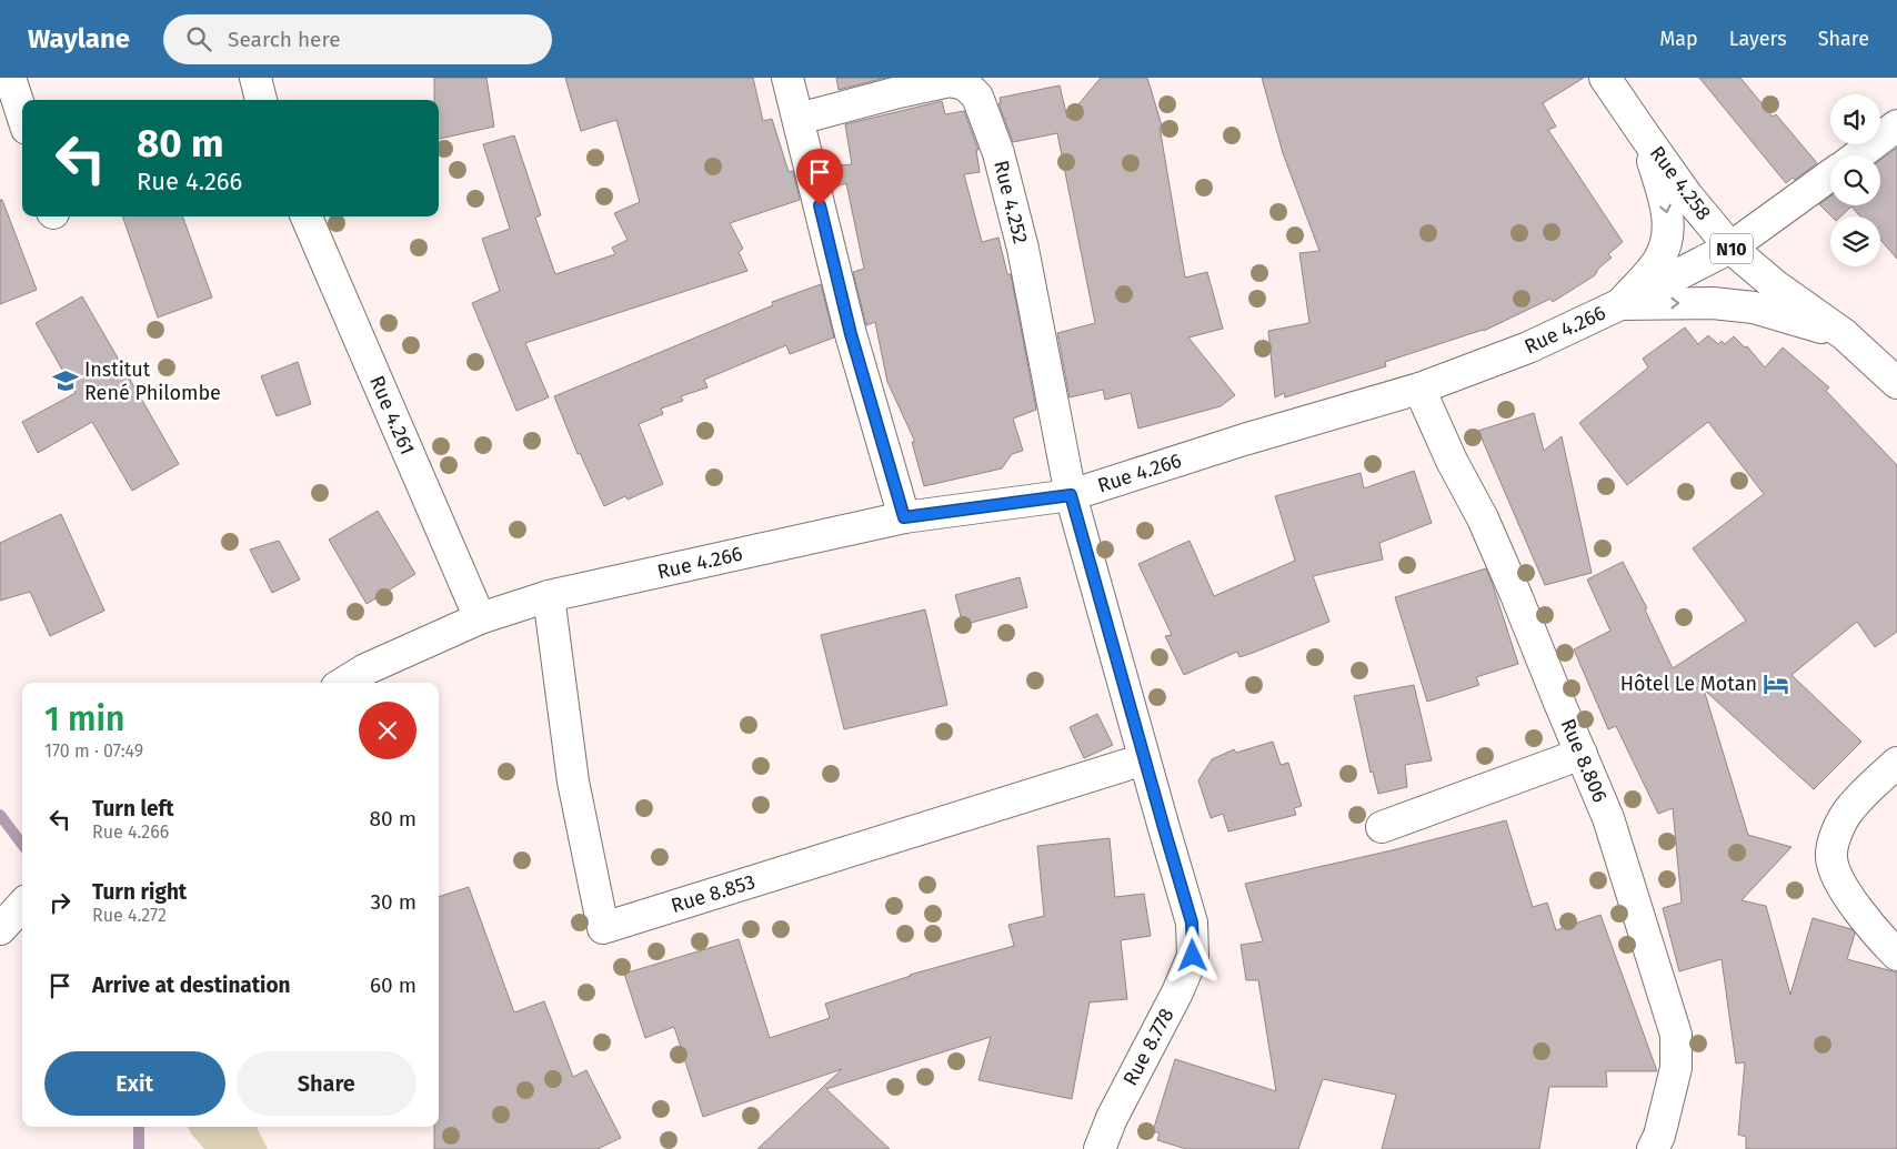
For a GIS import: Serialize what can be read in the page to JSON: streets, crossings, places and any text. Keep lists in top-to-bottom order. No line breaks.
{"streets":{"main road":["Rue 4.258","Rue 4.252","N10","Rue 4.266","Rue 4.261","Rue 8.806","Rue 8.853","Rue 8.778"]},"crossings":[["Rue 4.258","Rue 4.266"],["Rue 4.252","Rue 4.266"],["Rue 4.252","Rue 8.778"],["Rue 4.266","Rue 4.261"],["Rue 4.266","Rue 8.806"],["Rue 4.266","Rue 8.853"],["Rue 4.266","Rue 8.778"],["Rue 8.853","Rue 8.778"]],"places":{"school or university":["Institut René Philombe"],"hotel":["Hôtel Le Motan"]},"page":{"header":"Waylane","search":"Search here","nav":["Map","Layers","Share"],"turn":["80 m","Rue 4.266"],"heading":["1 min","170 m · 07:49"],"list":[{"name":"Turn left","note":"Rue 4.266","value":"80 m"},{"name":"Turn right","note":"Rue 4.272","value":"30 m"},{"name":"Arrive at destination","value":"60 m"}],"buttons":["Exit","Share"]}}
